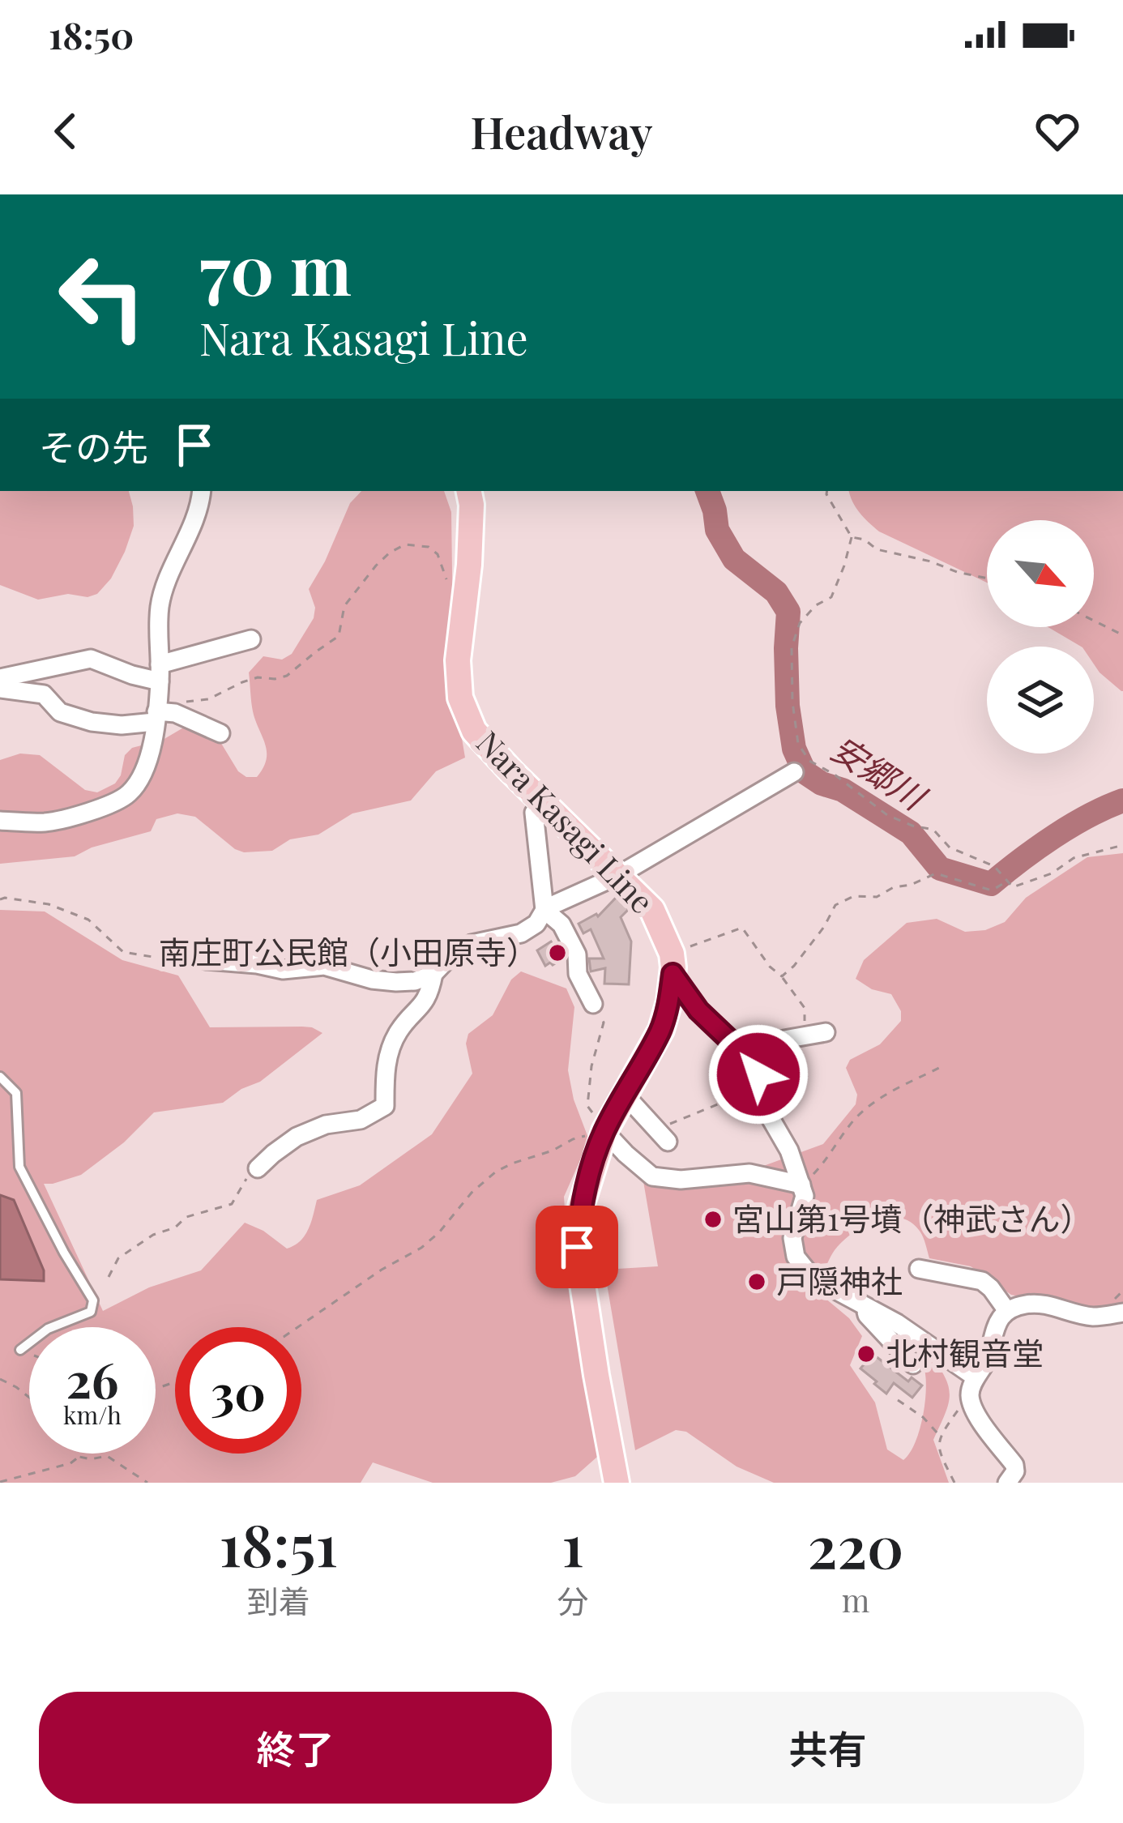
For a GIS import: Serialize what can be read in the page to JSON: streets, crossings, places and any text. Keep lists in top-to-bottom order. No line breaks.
{"streets":{"main road":["Nara Kasagi Line"]},"water":["安郷川"],"places":["南庄町公民館（小田原寺）","宮山第1号墳（神武さん）","戸隠神社","北村観音堂"],"north":"bottom right","page":{"status":"18:50","header":"Headway","turn":["70 m","Nara Kasagi Line"],"then":"その先","speed":"26 km/h","limit":"30","eta":["18:51","到着","1","分","220","m"],"buttons":["終了","共有"]}}
